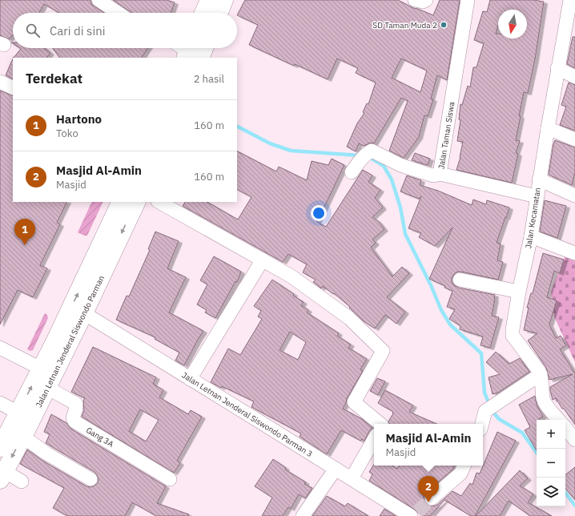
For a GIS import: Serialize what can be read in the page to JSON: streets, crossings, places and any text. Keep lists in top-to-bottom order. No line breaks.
{"streets":{"main road":["Jalan Letnan Jenderal Siswondo Parman"],"street":["Jalan Taman Siswa","Jalan Kecamatan","Jalan Letnan Jenderal Siswondo Parman 3","Gang 3A"]},"crossings":[["Jalan Taman Siswa","Jalan Kecamatan"],["Jalan Letnan Jenderal Siswondo Parman","Jalan Letnan Jenderal Siswondo Parman 3"],["Jalan Letnan Jenderal Siswondo Parman","Gang 3A"]],"places":["SD Taman Muda 2"],"north":"bottom","page":{"search":"Cari di sini","heading":["Terdekat","2 hasil"],"list":[{"mark":"1","name":"Hartono","note":"Toko","value":"160 m"},{"mark":"2","name":"Masjid Al-Amin","note":"Masjid","value":"160 m"}],"pins":["1","2"],"map_buttons":["+","−"],"popup":["Masjid Al-Amin","Masjid"]}}
